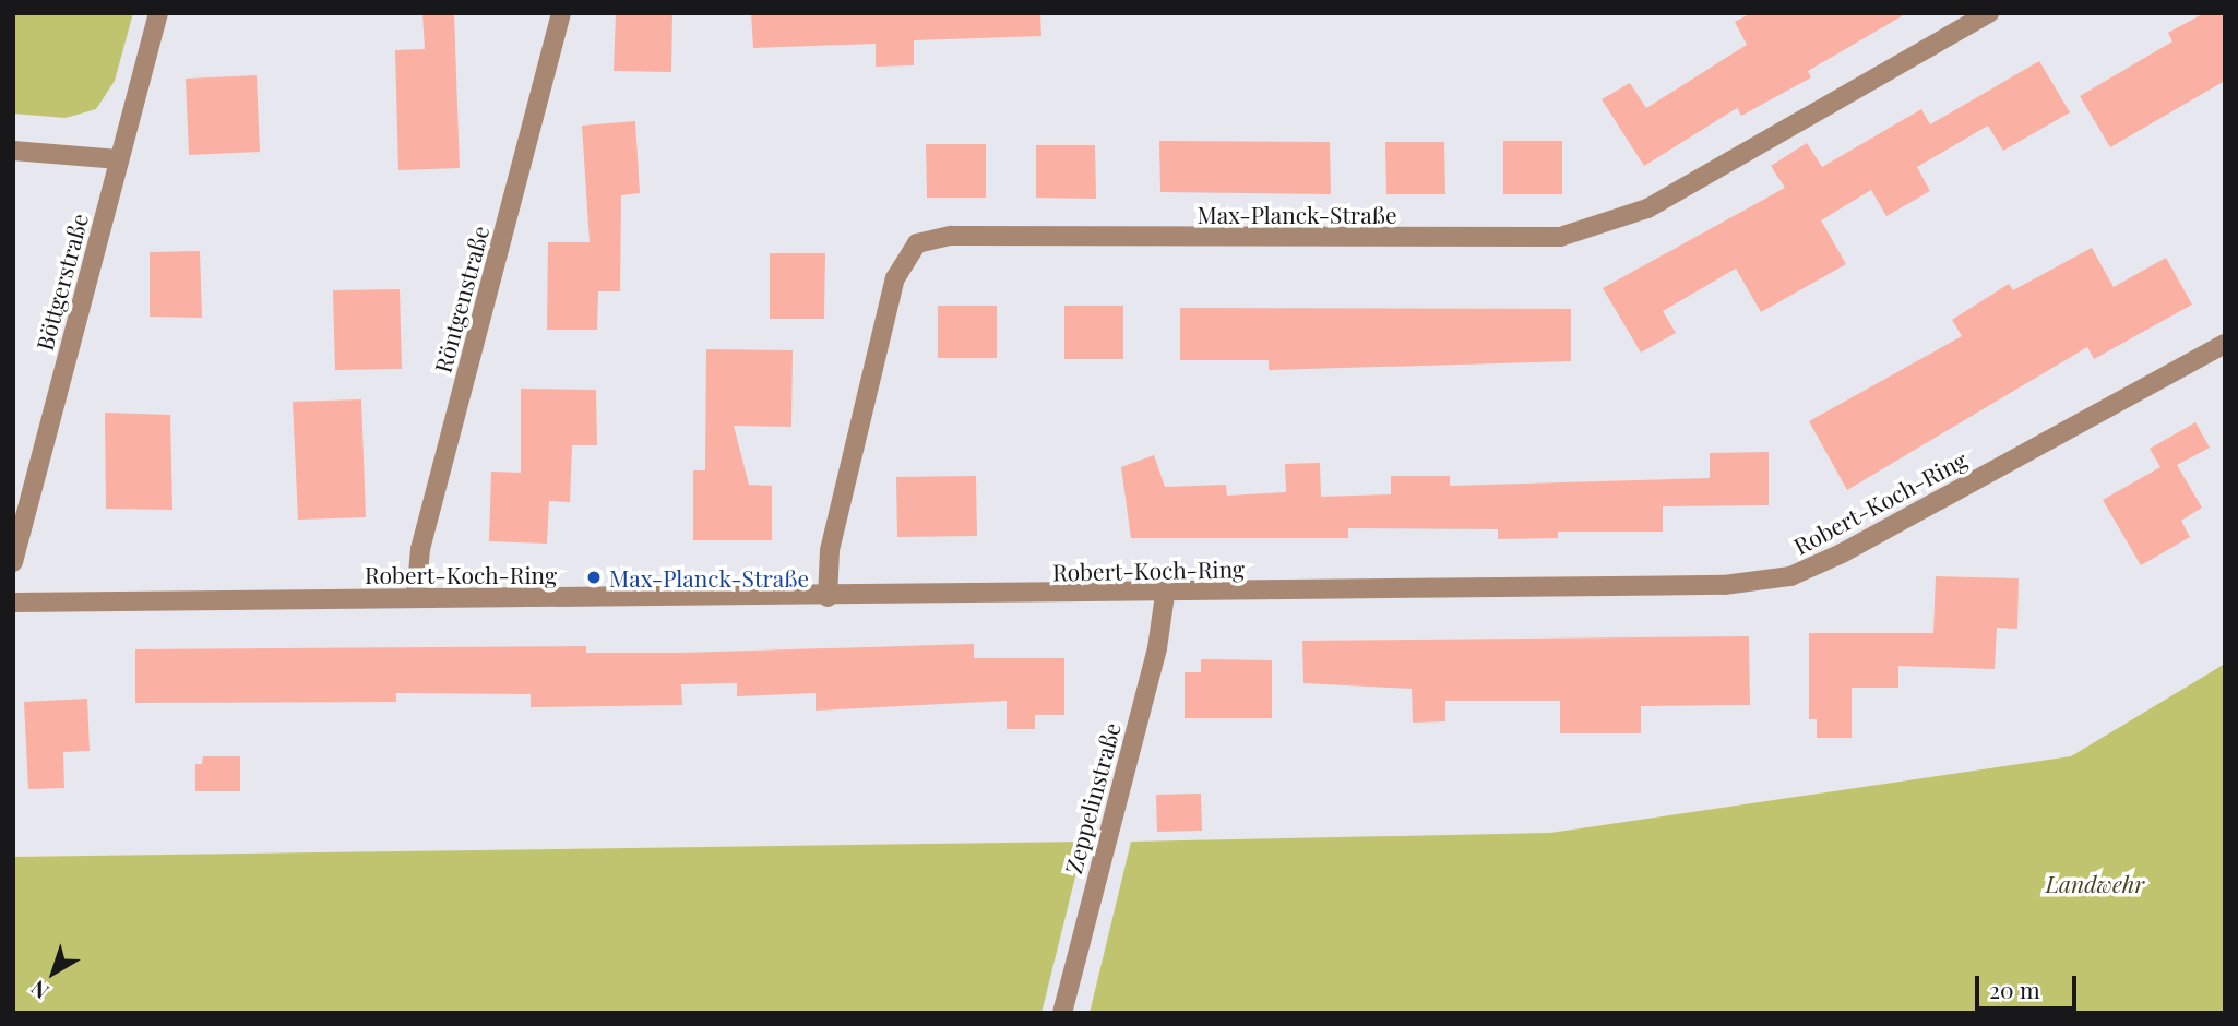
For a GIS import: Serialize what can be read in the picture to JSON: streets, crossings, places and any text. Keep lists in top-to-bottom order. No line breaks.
{"streets":{"street":["Max-Planck-Straße","Böttgerstraße","Röntgenstraße","Robert-Koch-Ring","Zeppelinstraße"]},"crossings":[["Max-Planck-Straße","Robert-Koch-Ring"],["Röntgenstraße","Robert-Koch-Ring"],["Robert-Koch-Ring","Zeppelinstraße"]],"parks":["Landwehr"],"places":["Max-Planck-Straße"],"scale_bar":"20 m","north":"bottom left"}
